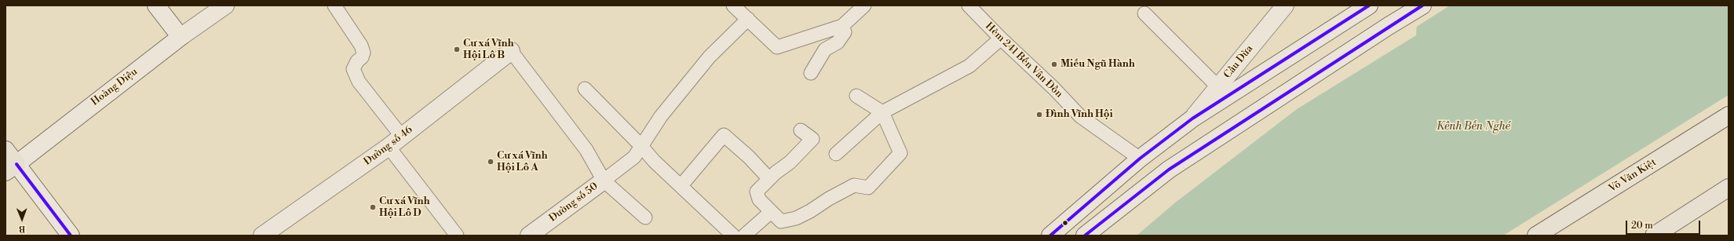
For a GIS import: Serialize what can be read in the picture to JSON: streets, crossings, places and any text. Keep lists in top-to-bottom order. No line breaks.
{"streets":{"main road":["Cầu Dừa","Hoàng Diệu","Đường số 46","Võ Văn Kiệt","Đường số 50"],"lane":["Hẻm 241 Bến Vân Đồn"]},"water":["Kênh Bến Nghé"],"places":["Cư xá Vĩnh Hội Lô B","Miếu Ngũ Hành","Đình Vĩnh Hội","Cư xá Vĩnh Hội Lô A","Cư xá Vĩnh Hội Lô D"],"scale_bar":"20 m","north":"bottom"}
